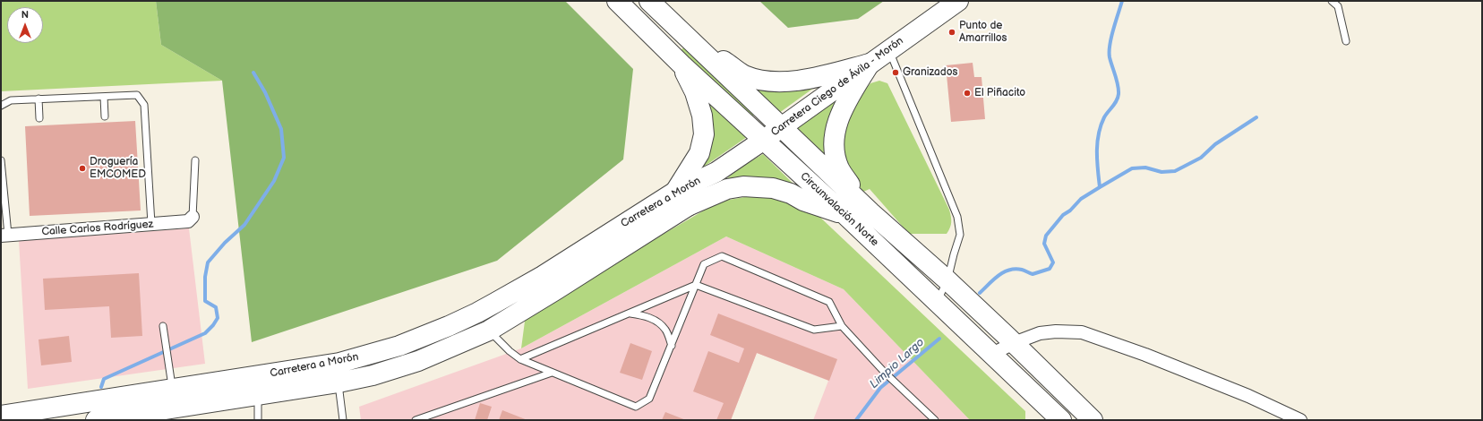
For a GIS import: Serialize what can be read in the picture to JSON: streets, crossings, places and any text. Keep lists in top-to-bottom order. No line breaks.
{"streets":{"main road":["Carretera Ciego de Ávila - Morón","Carretera a Morón","Circunvalación Norte"],"street":["Calle Carlos Rodríguez"]},"crossings":[["Carretera Ciego de Ávila - Morón","Carretera a Morón"],["Carretera Ciego de Ávila - Morón","Circunvalación Norte"]],"water":["Limpio Largo"],"places":["Punto de Amarrillos","Granizados","El Piñacito","Droguería EMCOMED"],"north":"top"}
